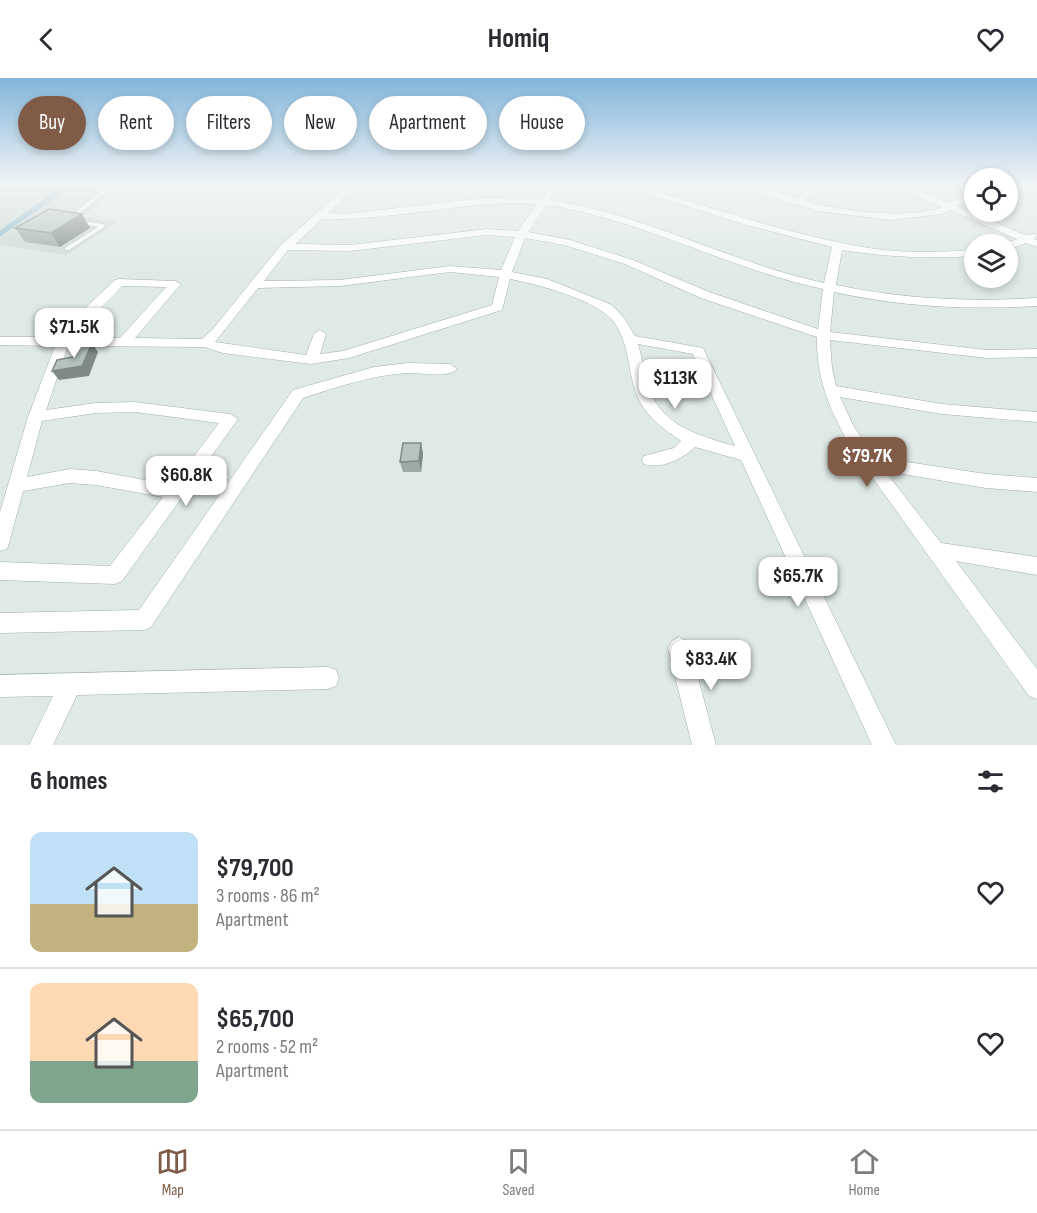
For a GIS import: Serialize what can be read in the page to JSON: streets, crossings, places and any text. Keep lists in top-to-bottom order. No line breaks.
{"page":{"header":"Homiq","chip":["Buy","Rent","Filters","New","Apartment","House"],"price":["$71.5K","$113K","$79.7K","$60.8K","$65.7K","$83.4K"],"heading":"6 homes","list":[{"name":"$79,700","note":"3 rooms · 86 m² · Apartment"},{"name":"$65,700","note":"2 rooms · 52 m² · Apartment"}],"tabs":["Map","Saved","Home"]}}
